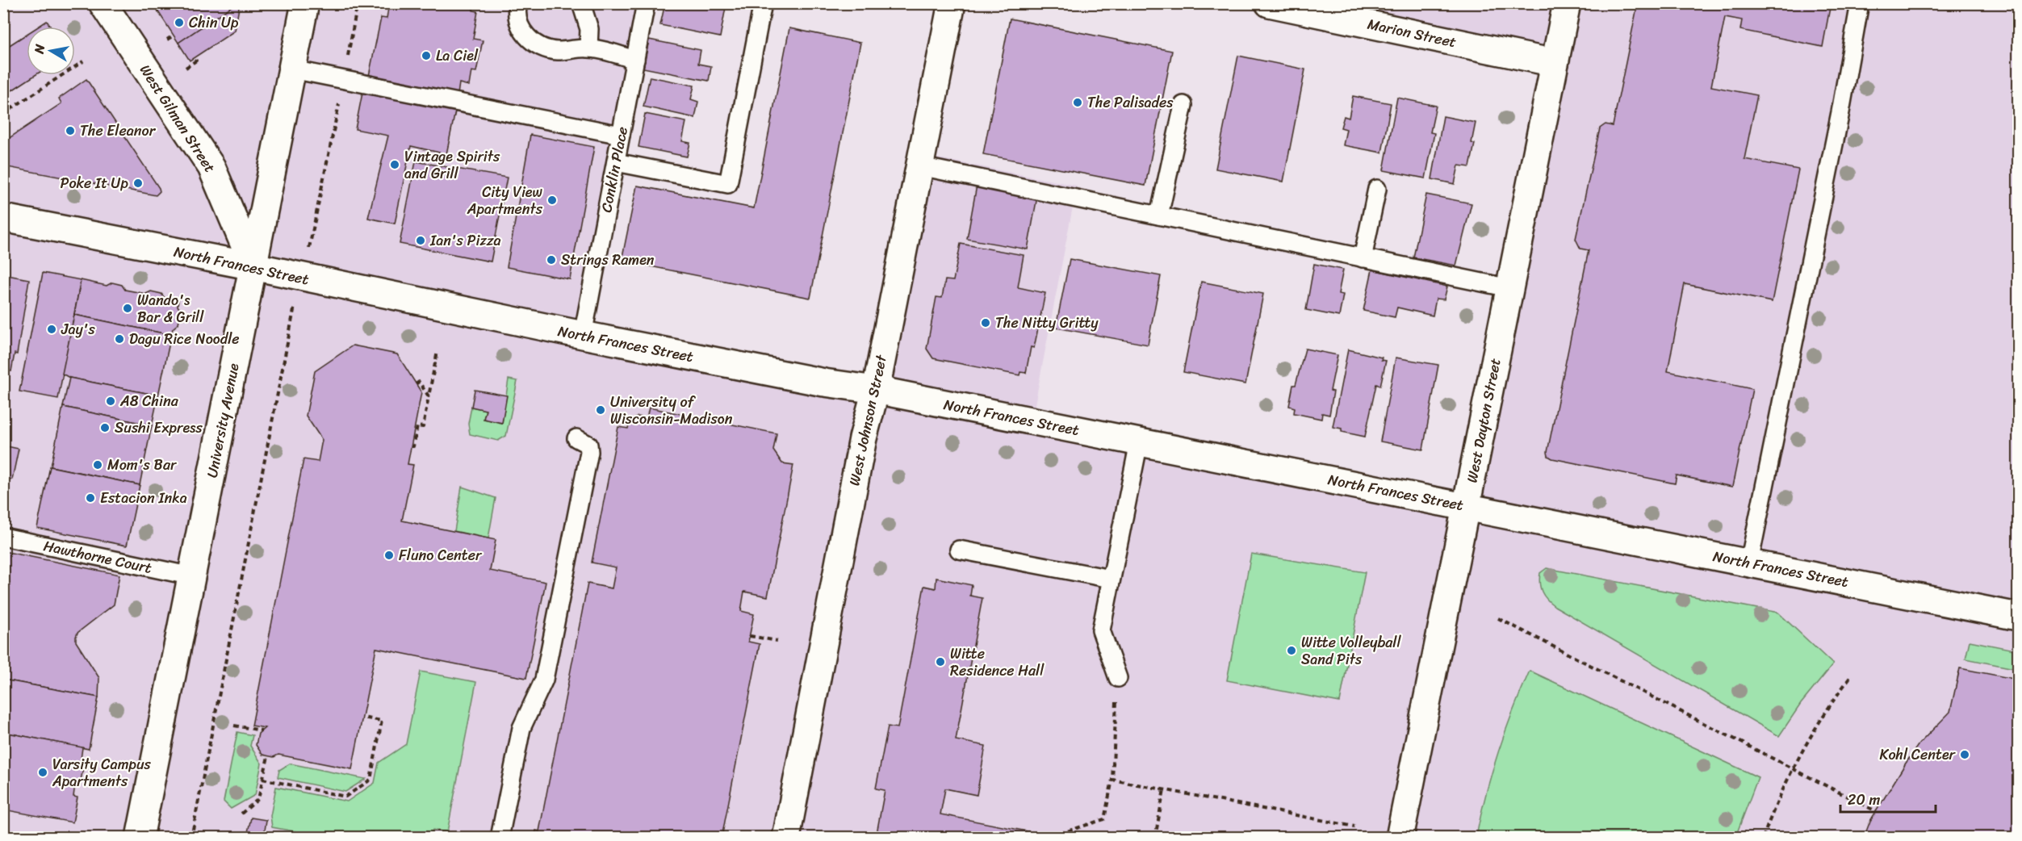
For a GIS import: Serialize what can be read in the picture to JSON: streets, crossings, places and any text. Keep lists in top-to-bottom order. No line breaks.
{"streets":{"street":["Marion Street","West Gilman Street","North Frances Street","University Avenue","West Johnson Street","West Dayton Street"],"lane":["Conklin Place","Hawthorne Court"]},"crossings":[["Marion Street","West Dayton Street"],["West Gilman Street","North Frances Street"],["West Gilman Street","University Avenue"],["Conklin Place","North Frances Street"],["North Frances Street","University Avenue"],["North Frances Street","West Johnson Street"],["North Frances Street","West Dayton Street"],["University Avenue","Hawthorne Court"]],"places":["Chin Up","La Ciel","The Palisades","The Eleanor","Vintage Spirits and Grill","Poke It Up","City View Apartments","Ian's Pizza","Strings Ramen","Wando's Bar & Grill","The Nitty Gritty","Jay's","Dagu Rice Noodle","A8 China","University of Wisconsin-Madison","Sushi Express","Mom's Bar","Estacion Inka","Fluno Center","Witte Volleyball Sand Pits","Witte Residence Hall","Kohl Center","Varsity Campus Apartments"],"scale_bar":"20 m","north":"left"}
